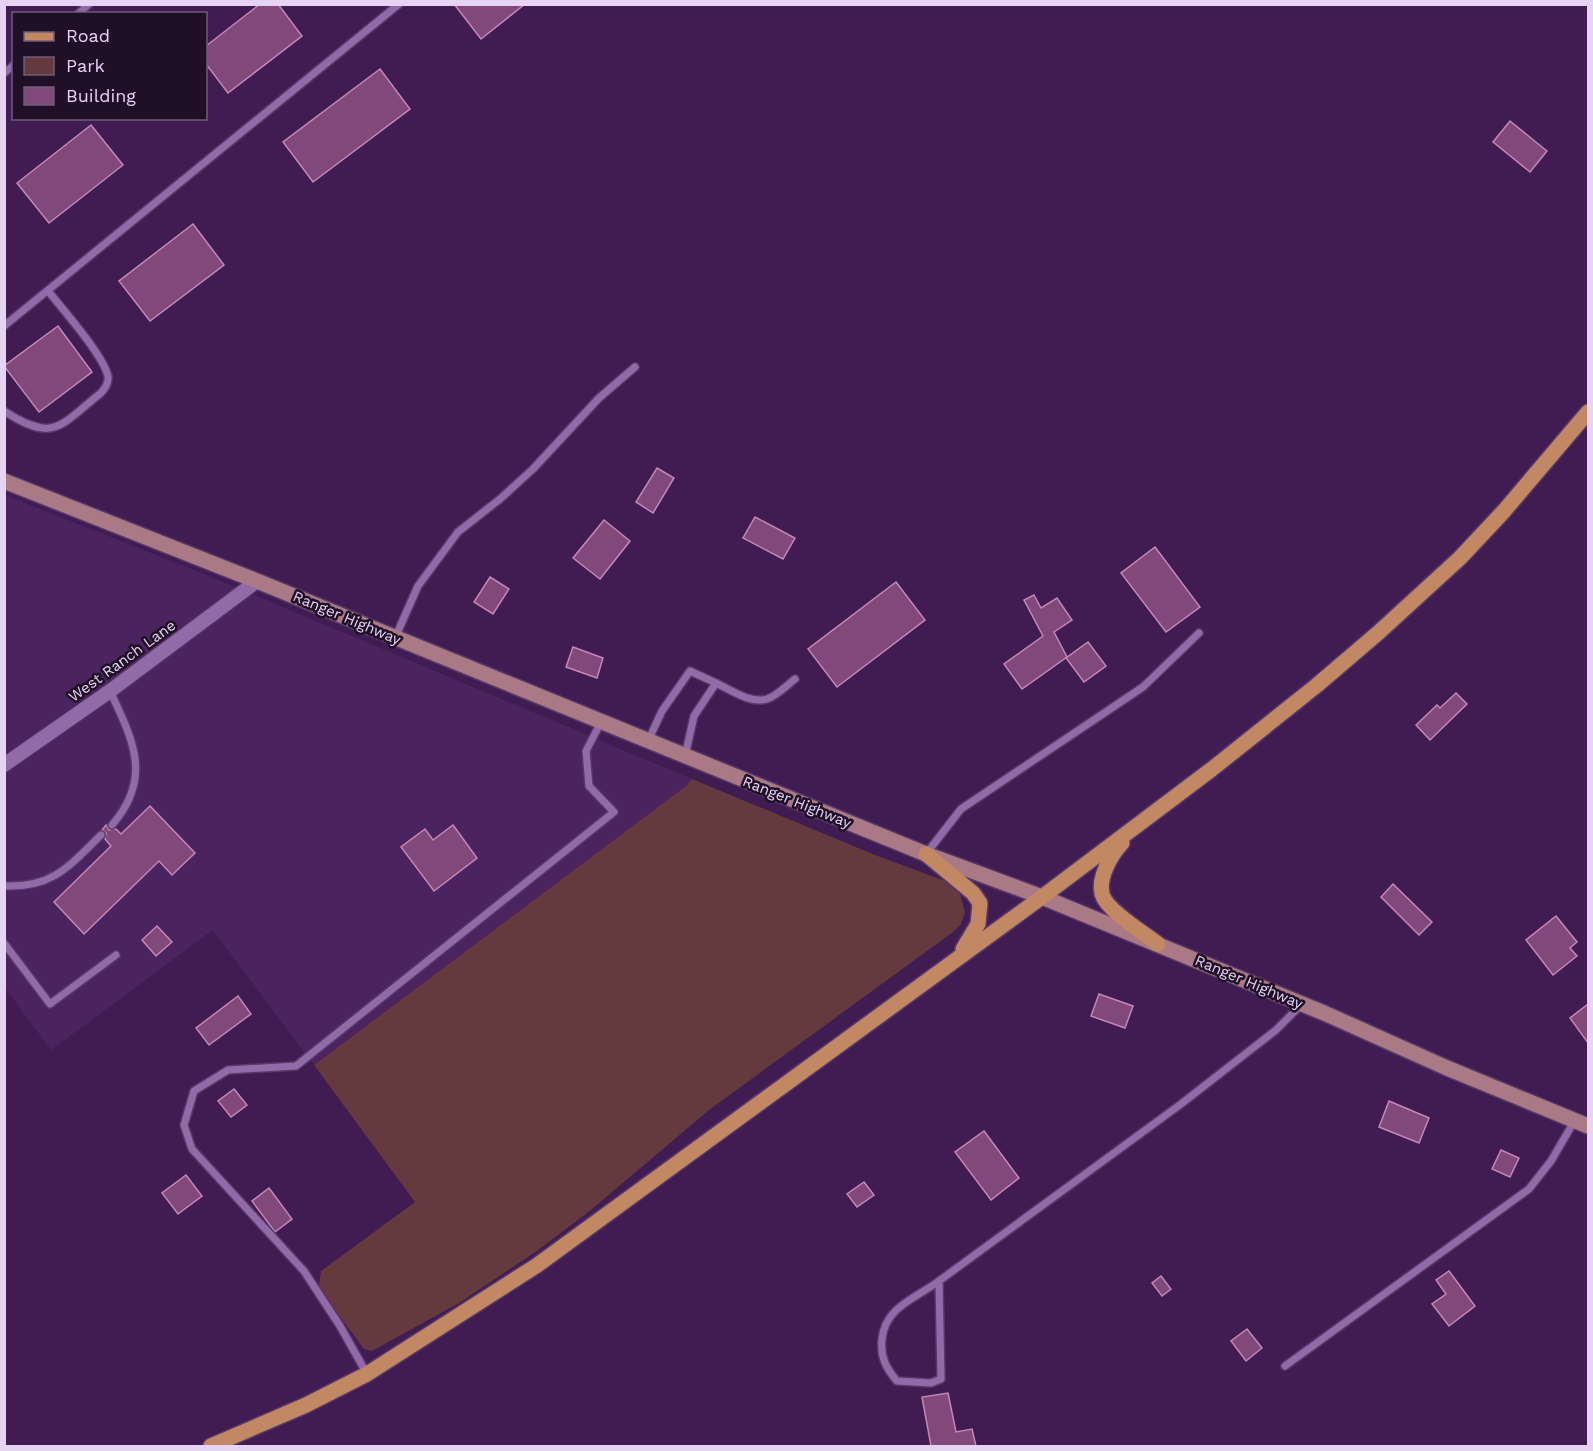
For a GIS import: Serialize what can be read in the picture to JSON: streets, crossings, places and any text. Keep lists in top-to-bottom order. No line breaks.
{"streets":{"main road":["Ranger Highway"],"street":["West Ranch Lane"]},"crossings":[["Ranger Highway","West Ranch Lane"]],"legend":["Road","Park","Building"]}
